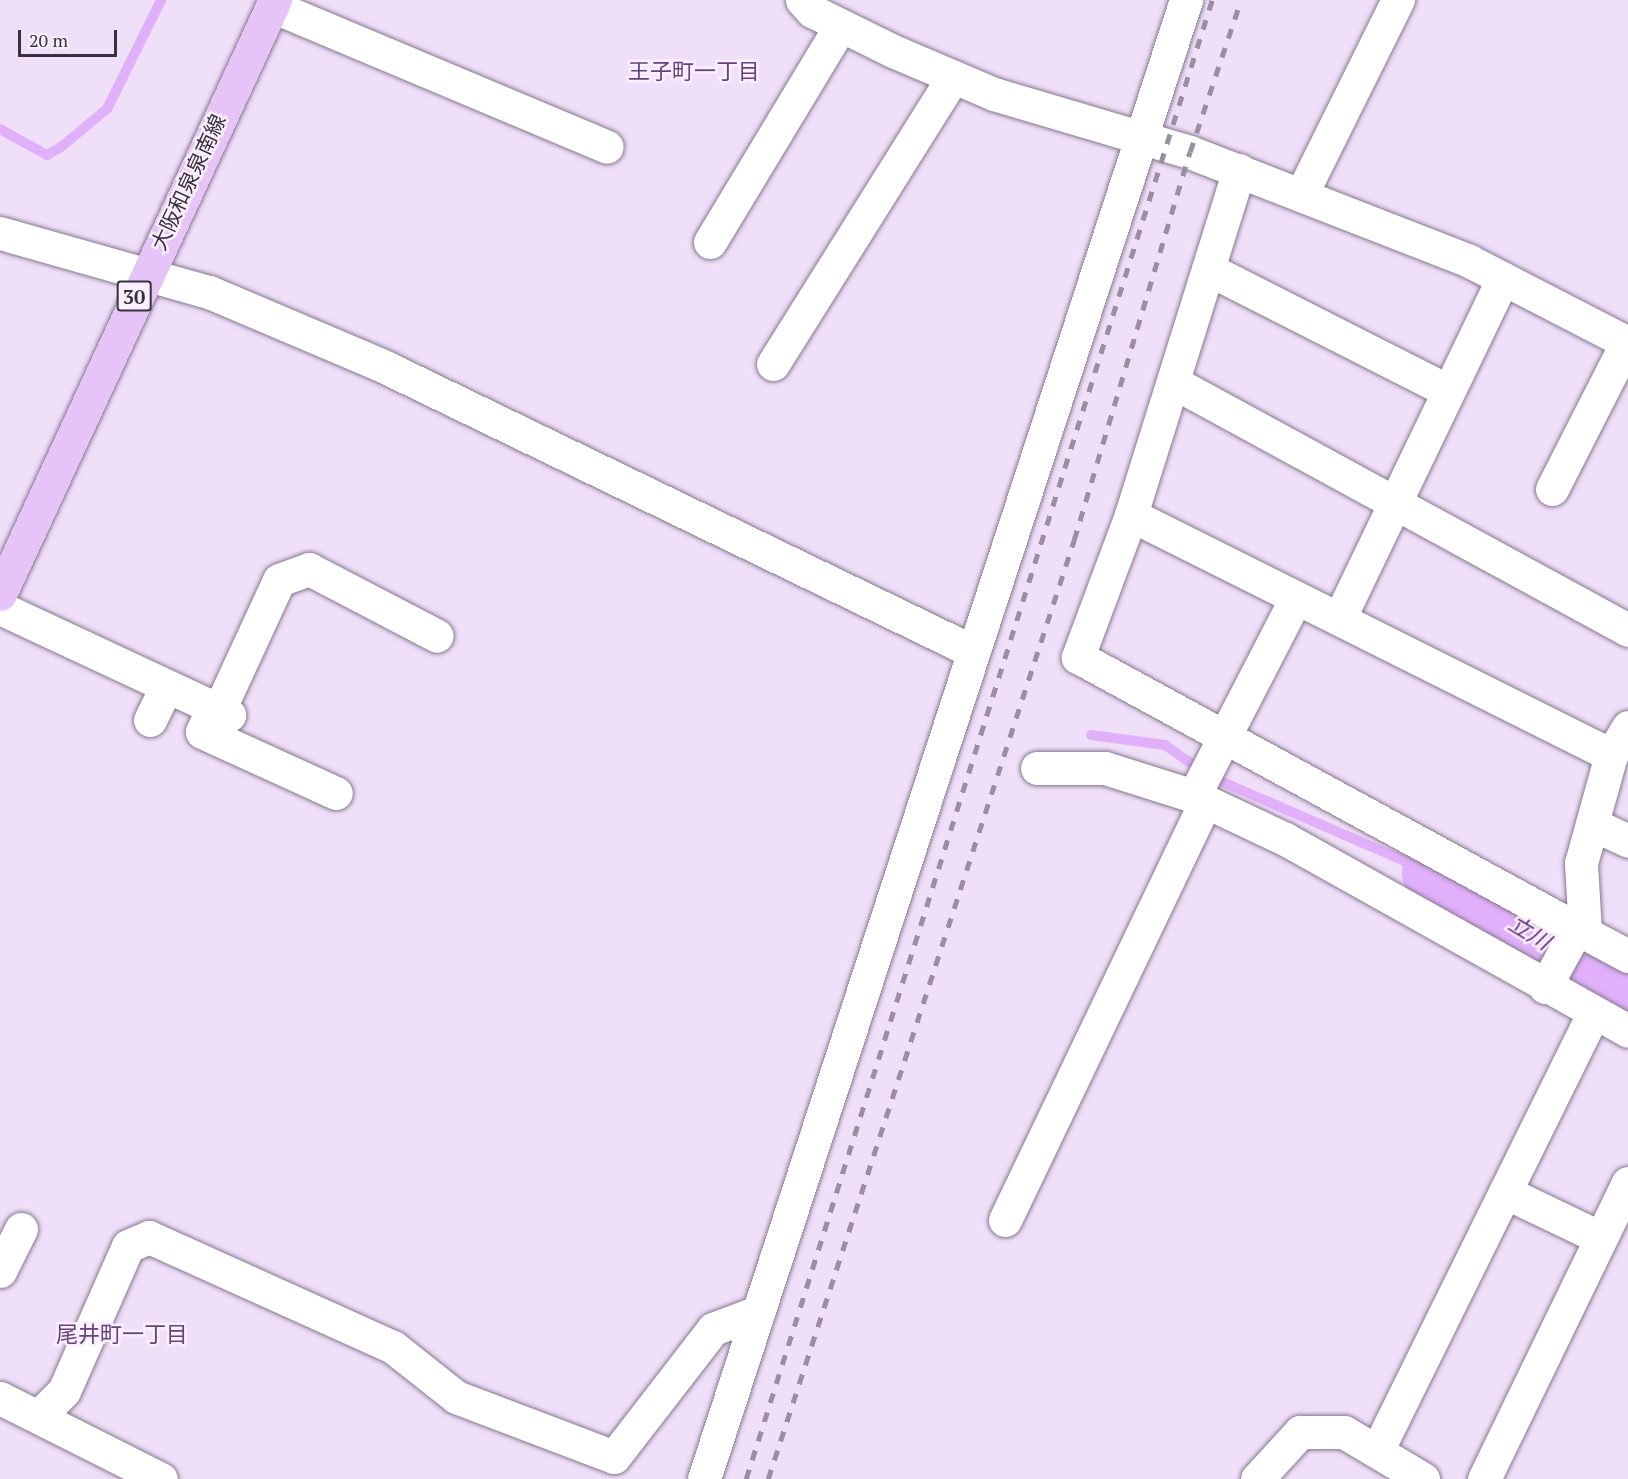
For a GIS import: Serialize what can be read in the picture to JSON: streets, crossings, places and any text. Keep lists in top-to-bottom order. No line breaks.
{"streets":{"main road":["大阪和泉泉南線","30"]},"districts":["王子町一丁目","尾井町一丁目"],"water":["立川"],"scale_bar":"20 m"}
